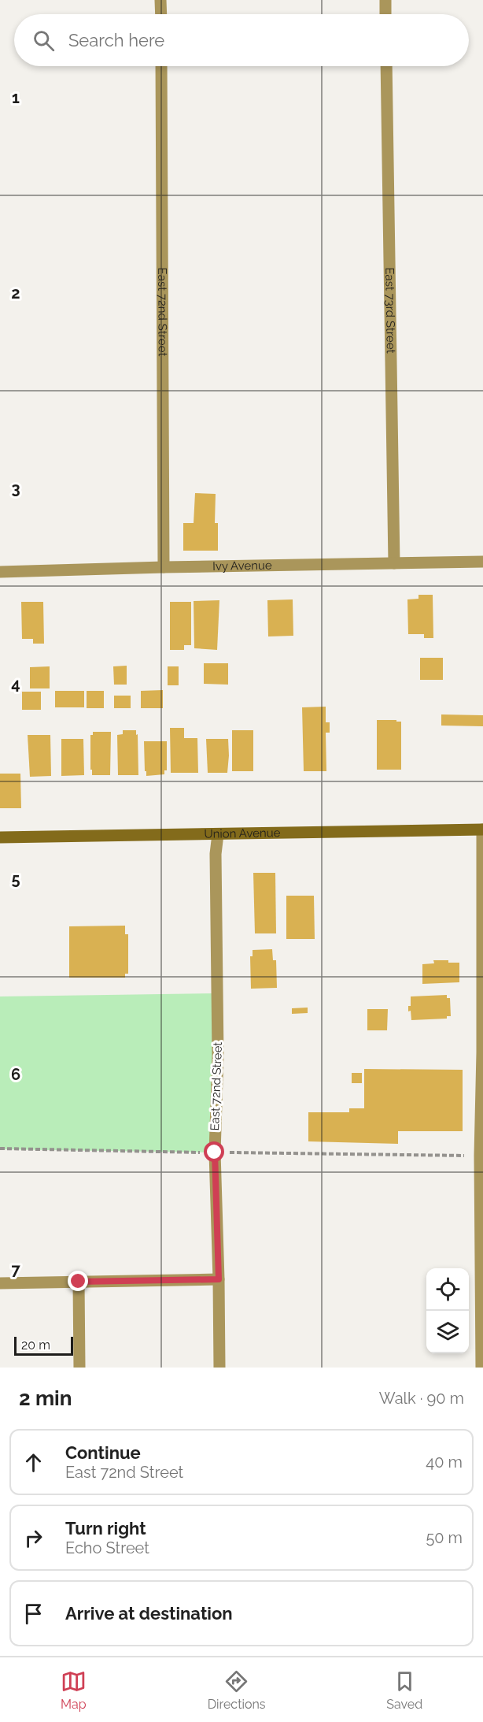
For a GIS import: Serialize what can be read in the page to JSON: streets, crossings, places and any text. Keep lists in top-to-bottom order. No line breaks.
{"streets":{"main road":["Union Avenue"],"street":["East 73rd Street","East 72nd Street","Ivy Avenue"]},"crossings":[["East 73rd Street","Ivy Avenue"],["East 72nd Street","Ivy Avenue"],["East 72nd Street","Union Avenue"]],"scale_bar":"20 m","page":{"search":"Search here","scale":"20 m","heading":["2 min","Walk · 90 m"],"list":[["Continue","East 72nd Street","40 m"],["Turn right","Echo Street","50 m"],"Arrive at destination"],"nav":["Map","Directions","Saved"]},"grid":{"rows":["1","2","3","4","5","6","7"]}}
